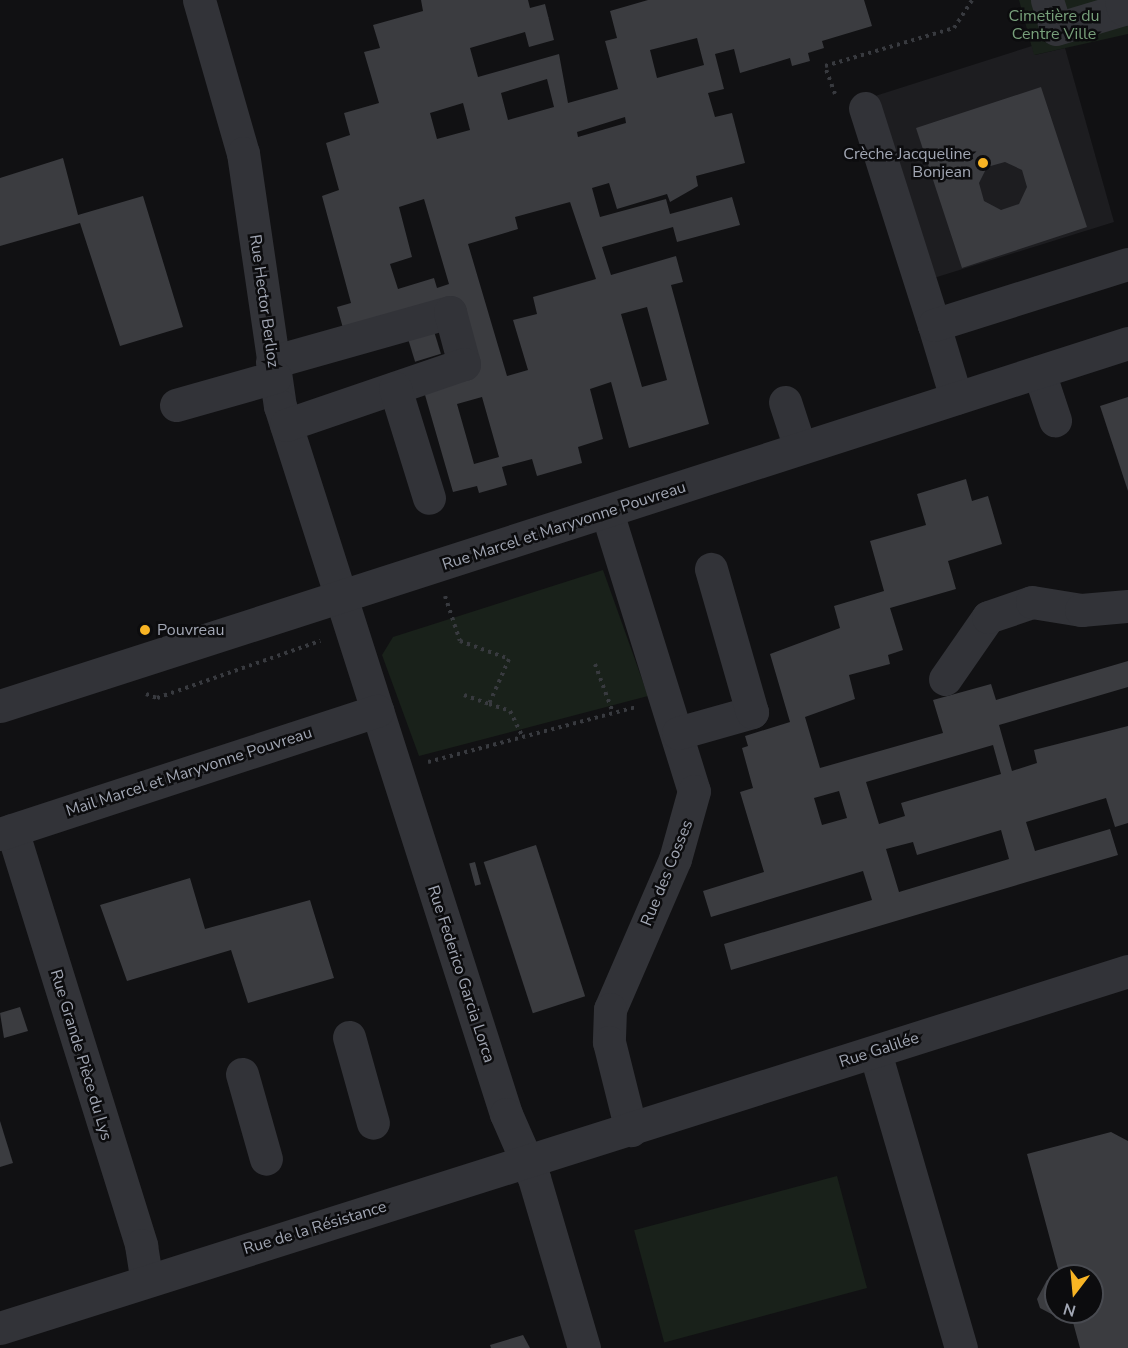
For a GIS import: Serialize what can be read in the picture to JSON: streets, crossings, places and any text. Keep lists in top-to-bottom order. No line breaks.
{"streets":{"street":["Rue Hector Berlioz","Rue Marcel et Maryvonne Pouvreau","Mail Marcel et Maryvonne Pouvreau","Rue des Cosses","Rue Federico Garcia Lorca","Rue Galilée","Rue Grande Pièce du Lys","Rue de la Résistance"]},"crossings":[["Rue Hector Berlioz","Rue Marcel et Maryvonne Pouvreau"],["Rue Hector Berlioz","Rue Federico Garcia Lorca"],["Rue Marcel et Maryvonne Pouvreau","Rue des Cosses"],["Rue Marcel et Maryvonne Pouvreau","Rue Federico Garcia Lorca"],["Mail Marcel et Maryvonne Pouvreau","Rue Federico Garcia Lorca"],["Mail Marcel et Maryvonne Pouvreau","Rue Grande Pièce du Lys"],["Rue des Cosses","Rue Galilée"],["Rue des Cosses","Rue de la Résistance"],["Rue Federico Garcia Lorca","Rue de la Résistance"],["Rue Galilée","Rue de la Résistance"],["Rue Grande Pièce du Lys","Rue de la Résistance"]],"parks":["Cimetière du Centre Ville"],"places":["Crèche Jacqueline Bonjean","Pouvreau"],"north":"bottom"}
